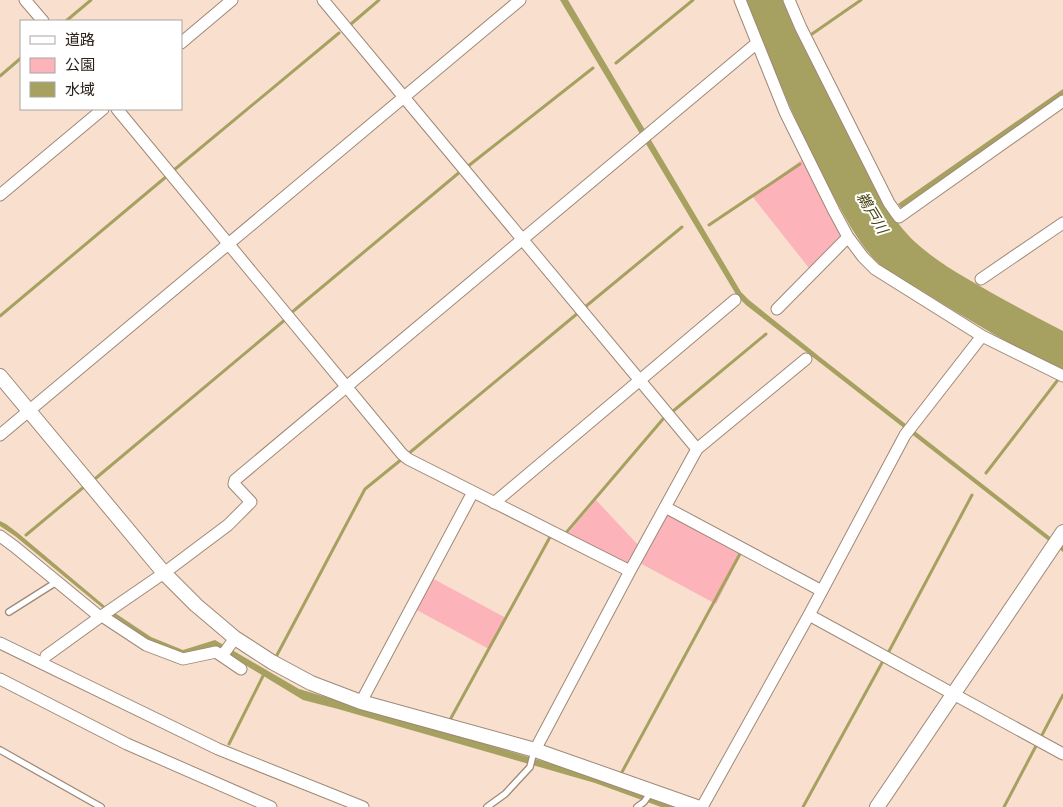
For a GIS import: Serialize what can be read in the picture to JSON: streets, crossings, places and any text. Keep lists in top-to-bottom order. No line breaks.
{"water":["鵜戸川"],"legend":["道路","公園","水域"]}
